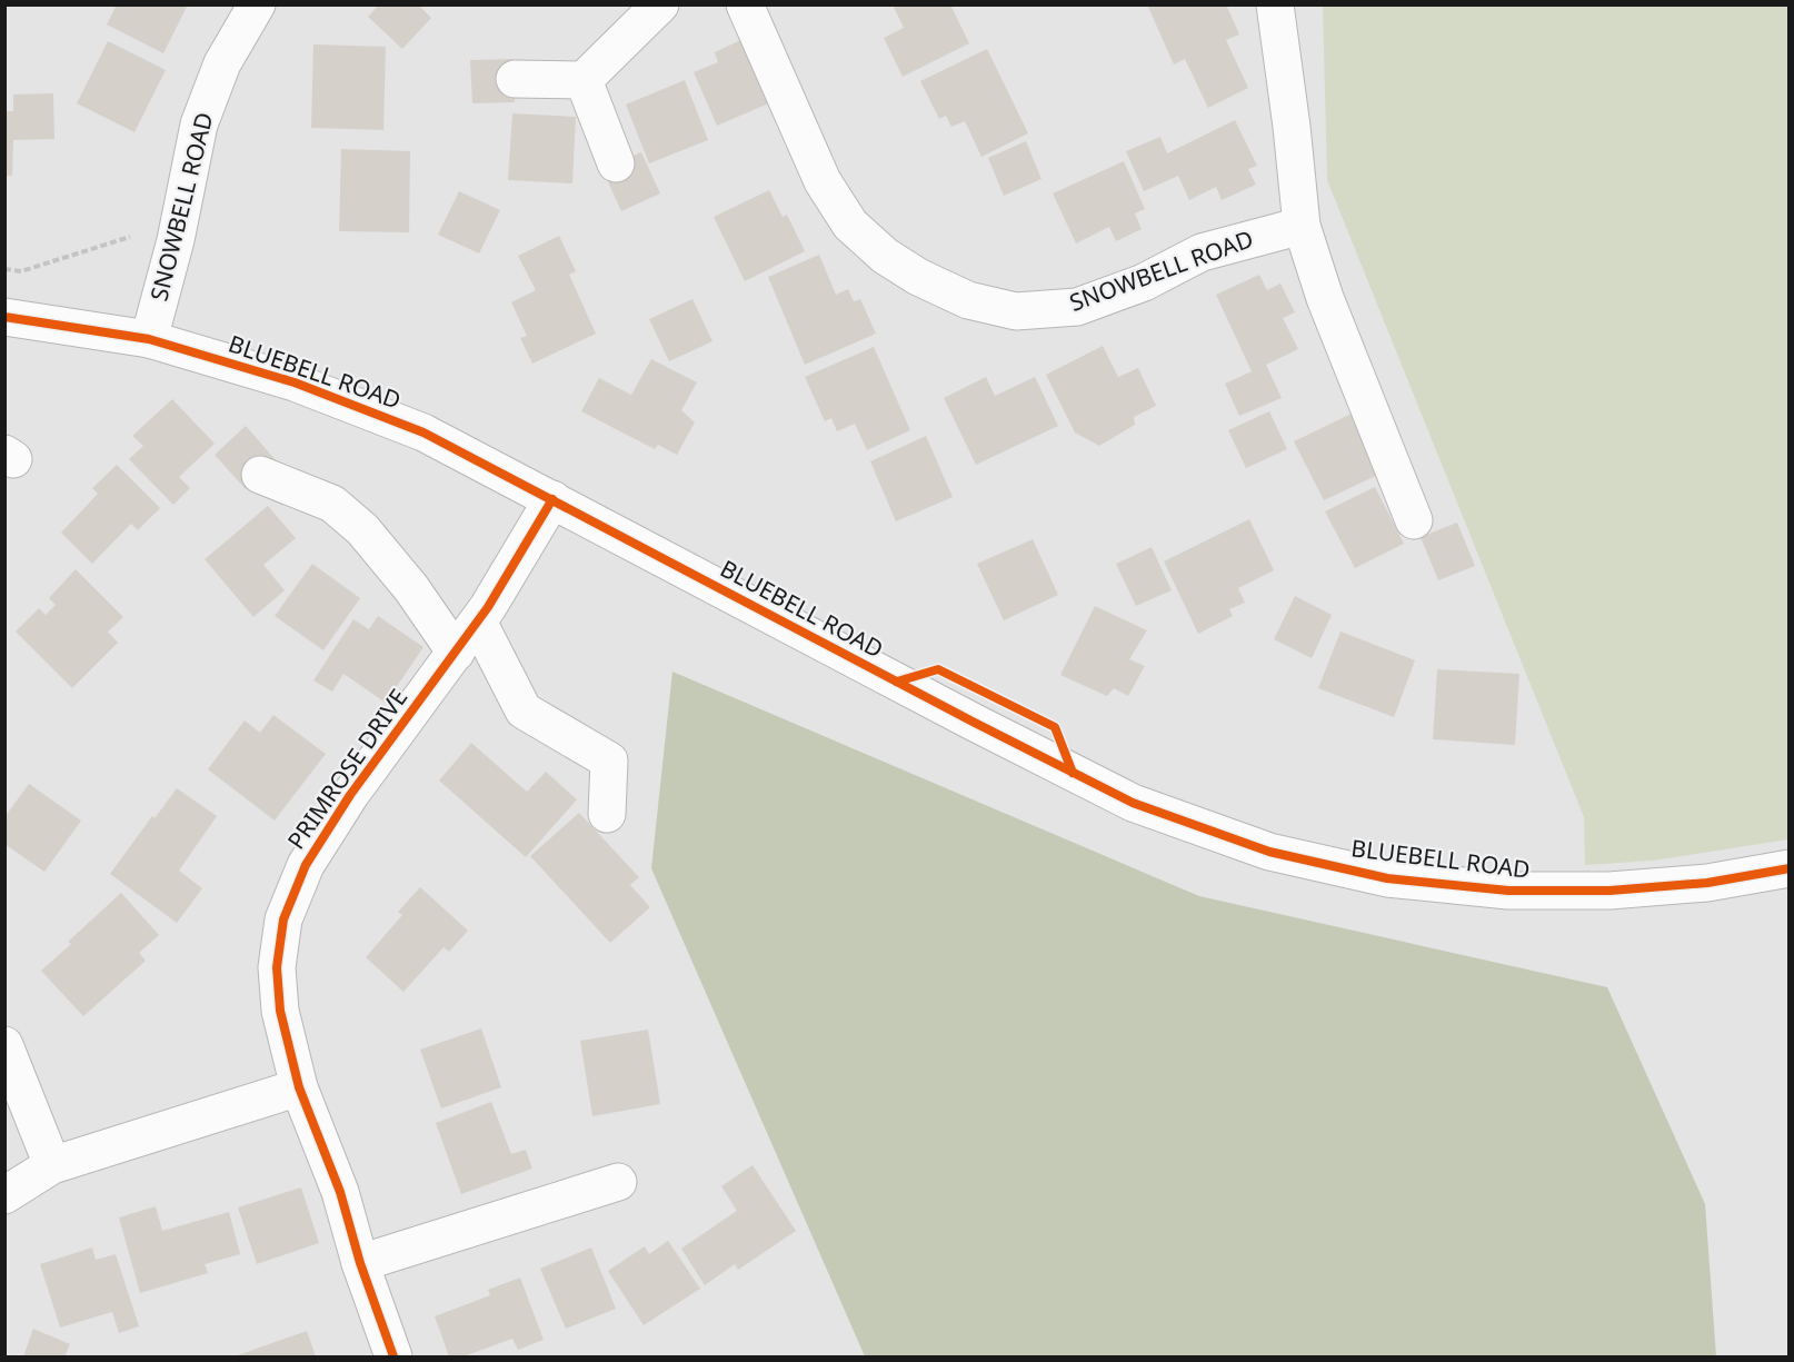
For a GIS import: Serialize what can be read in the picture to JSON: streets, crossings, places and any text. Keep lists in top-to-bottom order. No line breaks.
{"streets":{"street":["SNOWBELL ROAD","BLUEBELL ROAD","PRIMROSE DRIVE"]},"crossings":[["SNOWBELL ROAD","BLUEBELL ROAD"],["BLUEBELL ROAD","PRIMROSE DRIVE"]]}
